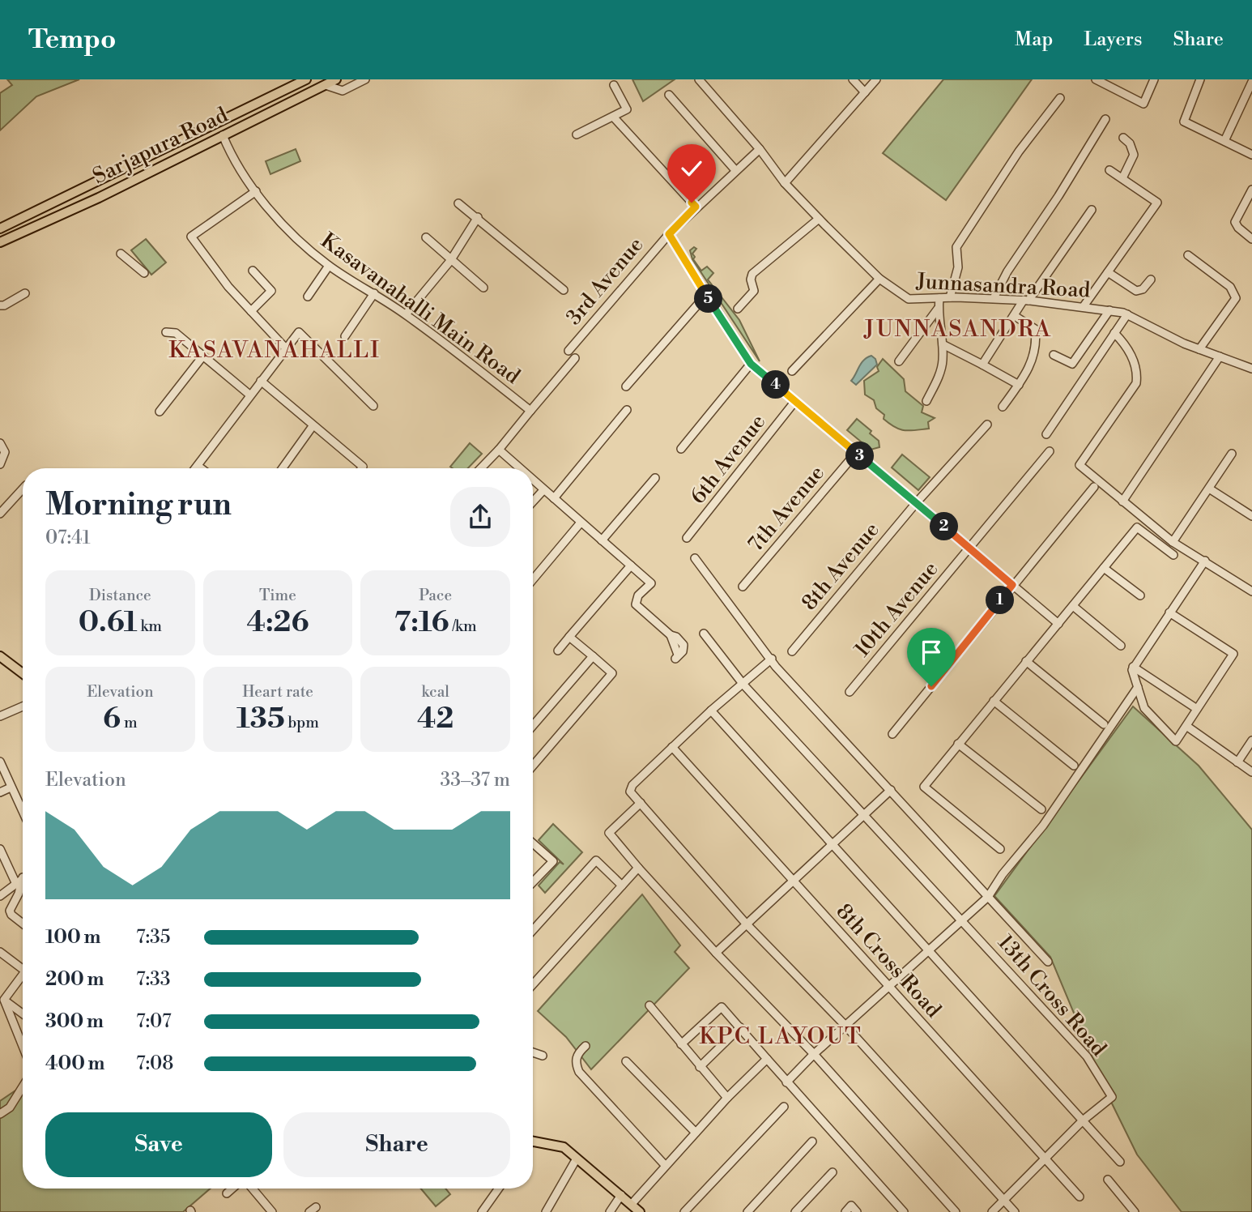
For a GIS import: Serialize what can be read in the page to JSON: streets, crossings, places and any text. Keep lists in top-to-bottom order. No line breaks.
{"streets":{"main road":["Sarjapura Road"],"street":["3rd Avenue","Junnasandra Road","Kasavanahalli Main Road","6th Avenue","7th Avenue","8th Avenue","10th Avenue","8th Cross Road","13th Cross Road"]},"crossings":[["Sarjapura Road","Kasavanahalli Main Road"],["3rd Avenue","Junnasandra Road"]],"districts":["JUNNASANDRA","KASAVANAHALLI","KPC LAYOUT"],"page":{"header":"Tempo","nav":["Map","Layers","Share"],"pins":["5","4","3","2","1"],"heading":["Morning run","07:41"],"stats":[["Distance","0.61 km"],["Time","4:26"],["Pace","7:16 /km"],["Elevation","6 m"],["Heart rate","135 bpm"],["kcal","42"]],"chart":["Elevation","33–37 m"],"list":[{"name":"100 m","note":"7:35"},{"name":"200 m","note":"7:33"},{"name":"300 m","note":"7:07"},{"name":"400 m","note":"7:08"}],"buttons":["Save","Share"]}}
